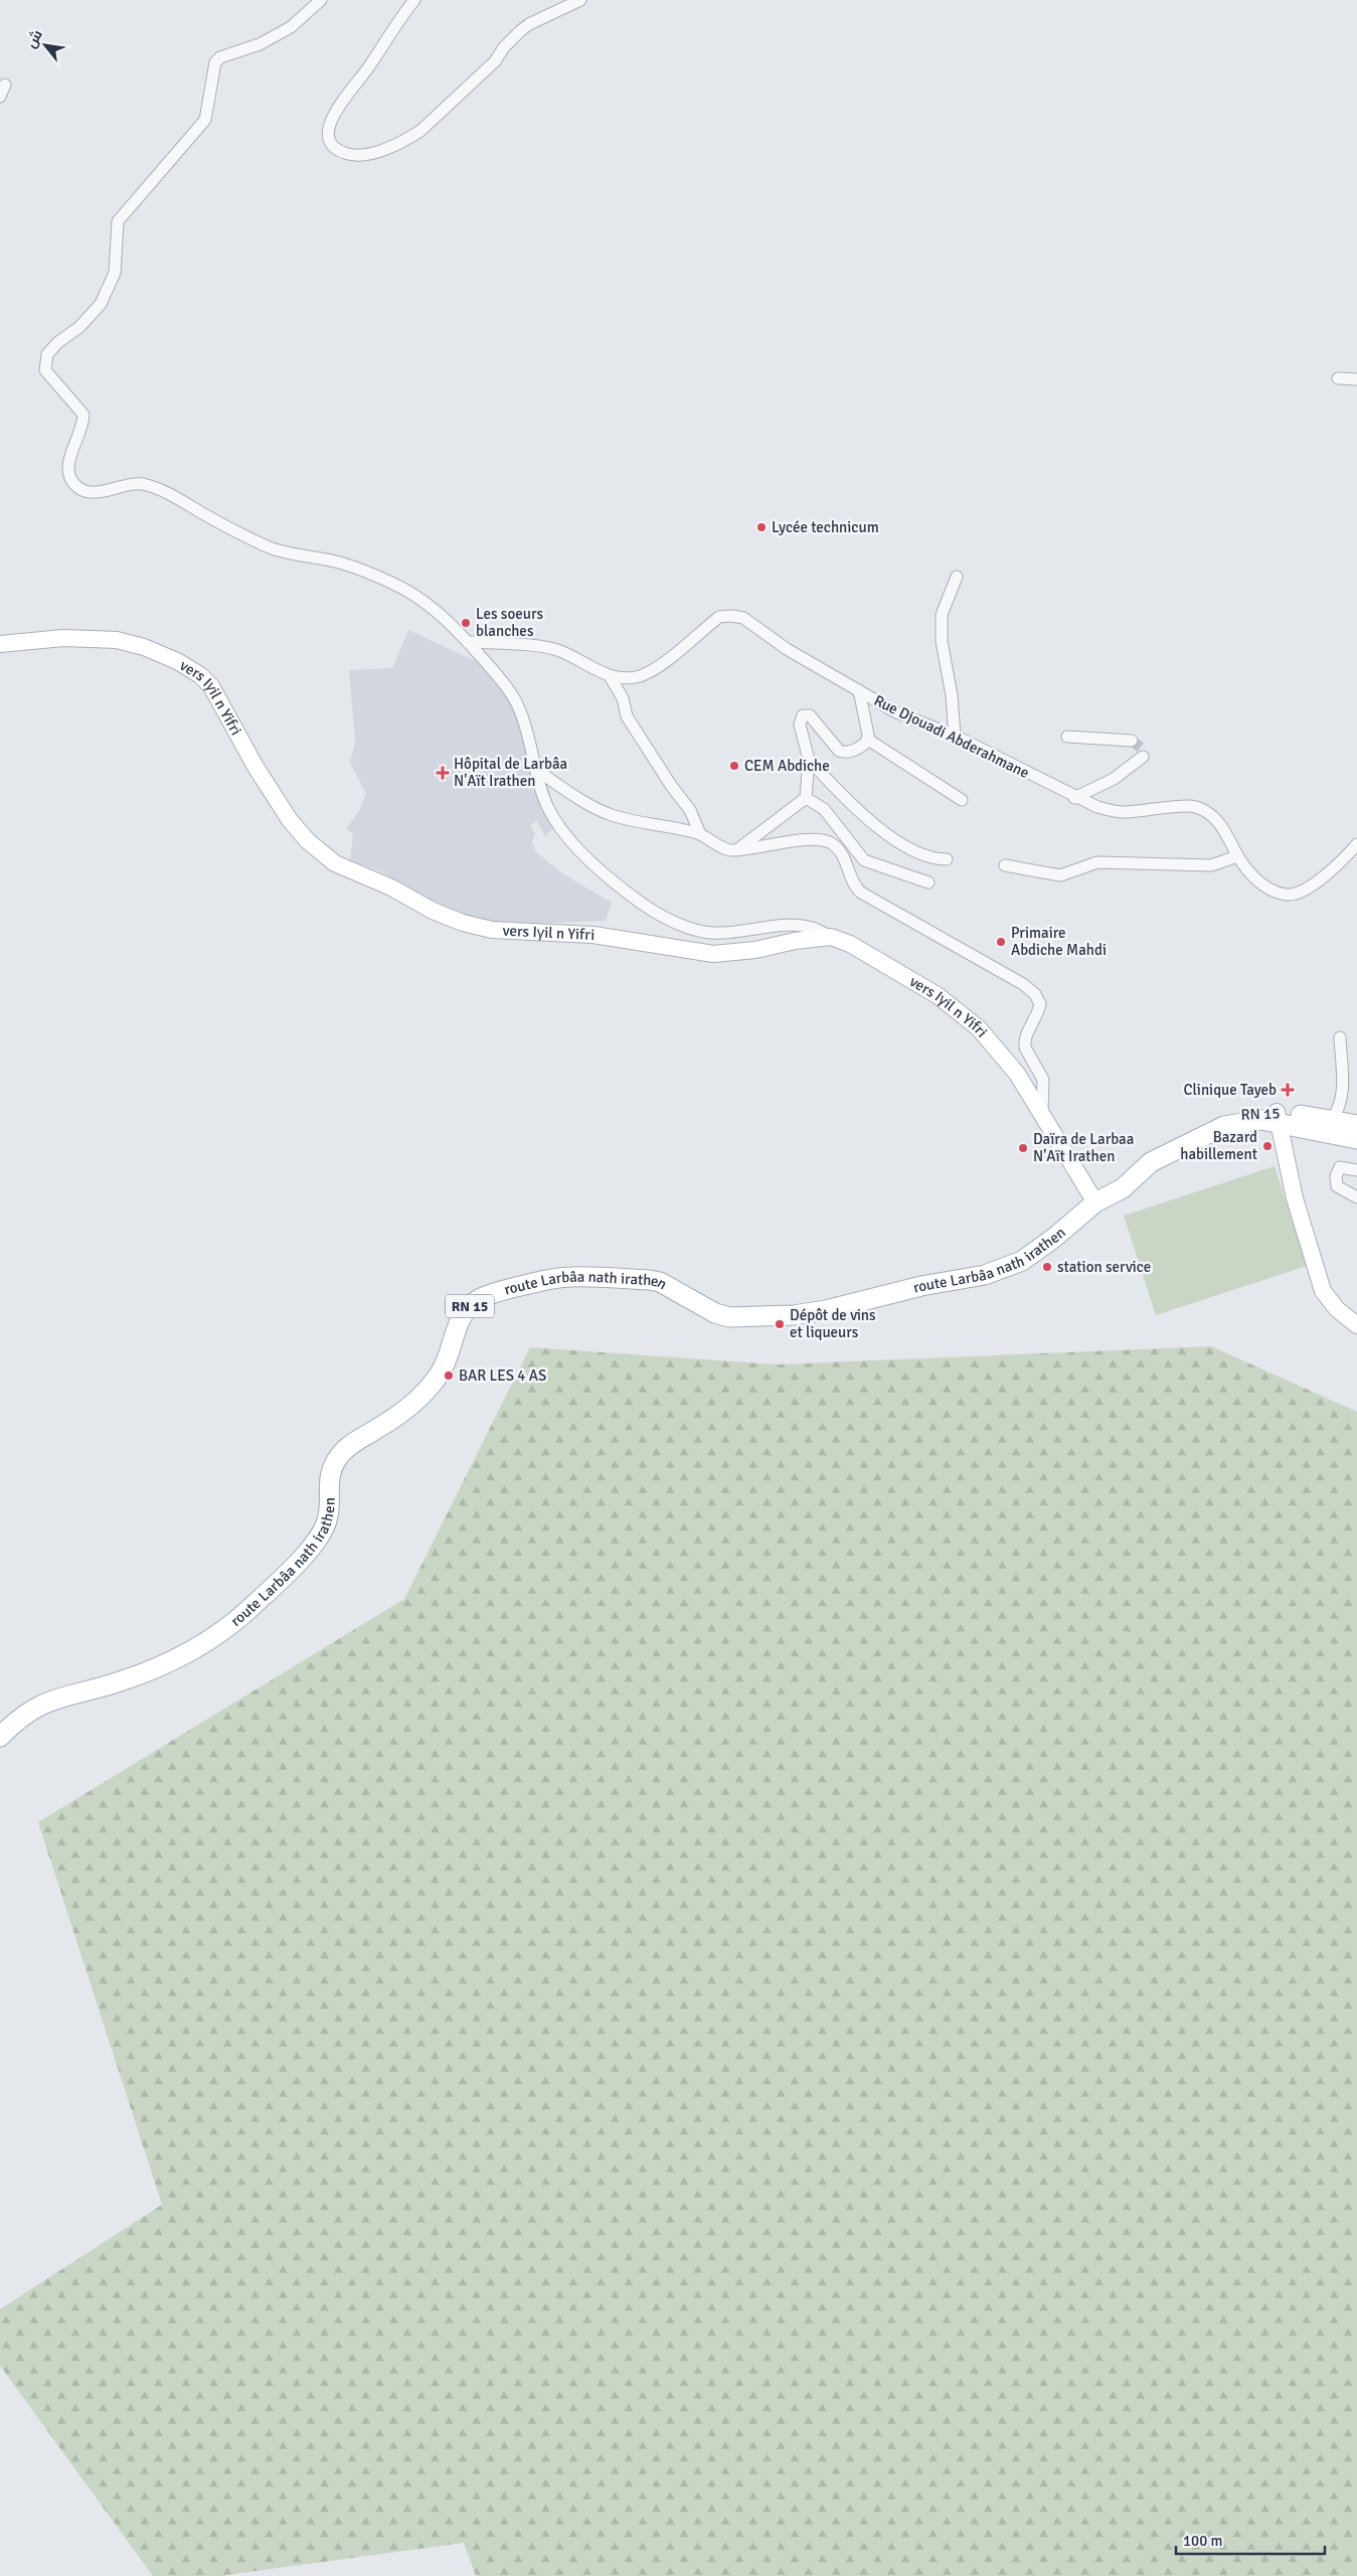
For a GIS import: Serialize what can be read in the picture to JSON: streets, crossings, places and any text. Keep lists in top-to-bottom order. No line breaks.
{"streets":{"main road":["vers Iγil n Yifri","RN 15","route Larbâa nath irathen"],"street":["Rue Djouadi Abderahmane"]},"crossings":[["vers Iγil n Yifri","RN 15"],["vers Iγil n Yifri","route Larbâa nath irathen"],["RN 15","route Larbâa nath irathen"]],"places":{"other":["Lycée technicum","Les soeurs blanches","CEM Abdiche","Primaire Abdiche Mahdi","Bazard habillement","Daïra de Larbaa N'Aït Irathen","station service","Dépôt de vins et liqueurs","BAR LES 4 AS"],"health":["Hôpital de Larbâa N'Aït Irathen","Clinique Tayeb"]},"scale_bar":"100 m","north":"top left"}
